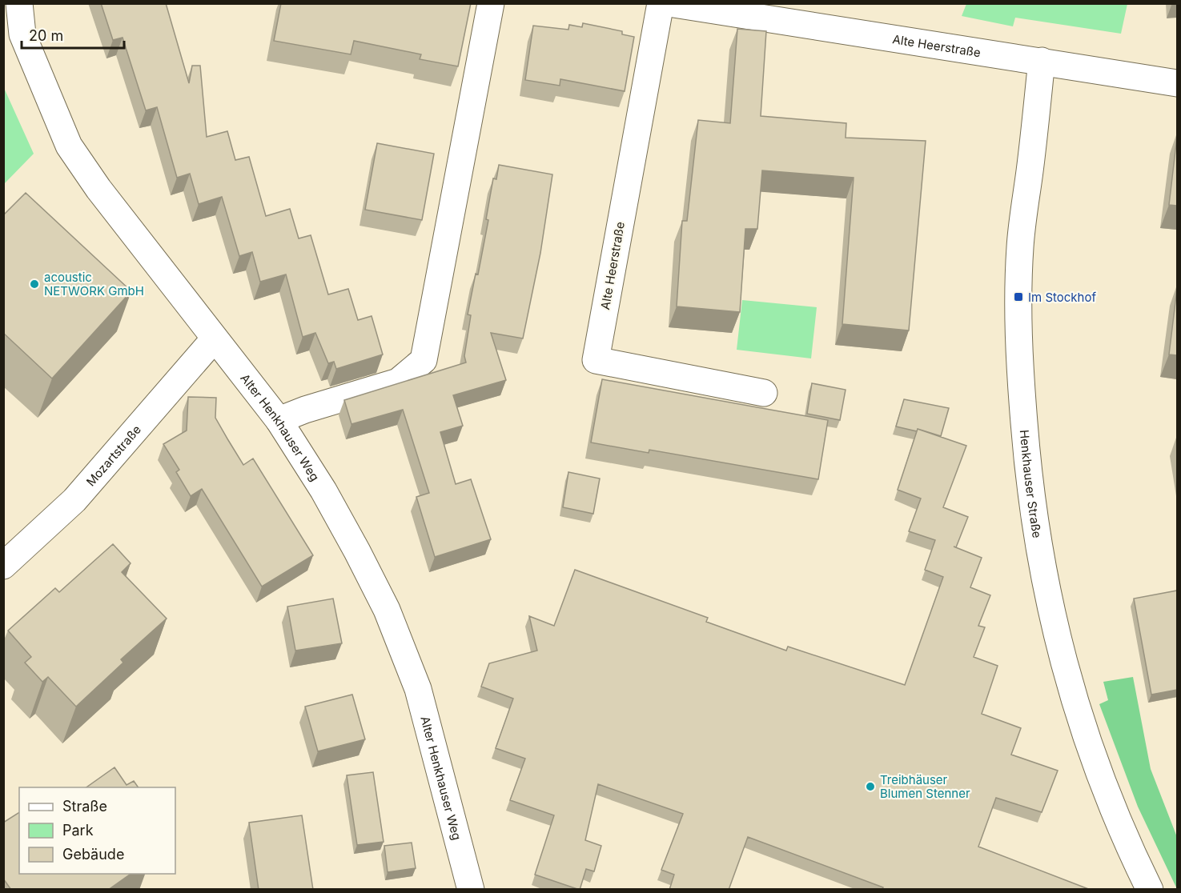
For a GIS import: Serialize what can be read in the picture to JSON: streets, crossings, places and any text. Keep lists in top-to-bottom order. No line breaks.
{"streets":{"street":["Alte Heerstraße","Alter Henkhauser Weg","Mozartstraße","Henkhauser Straße"]},"crossings":[["Alte Heerstraße","Henkhauser Straße"],["Alter Henkhauser Weg","Mozartstraße"]],"places":{"other":["acoustic NETWORK GmbH","Treibhäuser Blumen Stenner"],"transit":["Im Stockhof"]},"legend":["Straße","Park","Gebäude"],"scale_bar":"20 m"}
